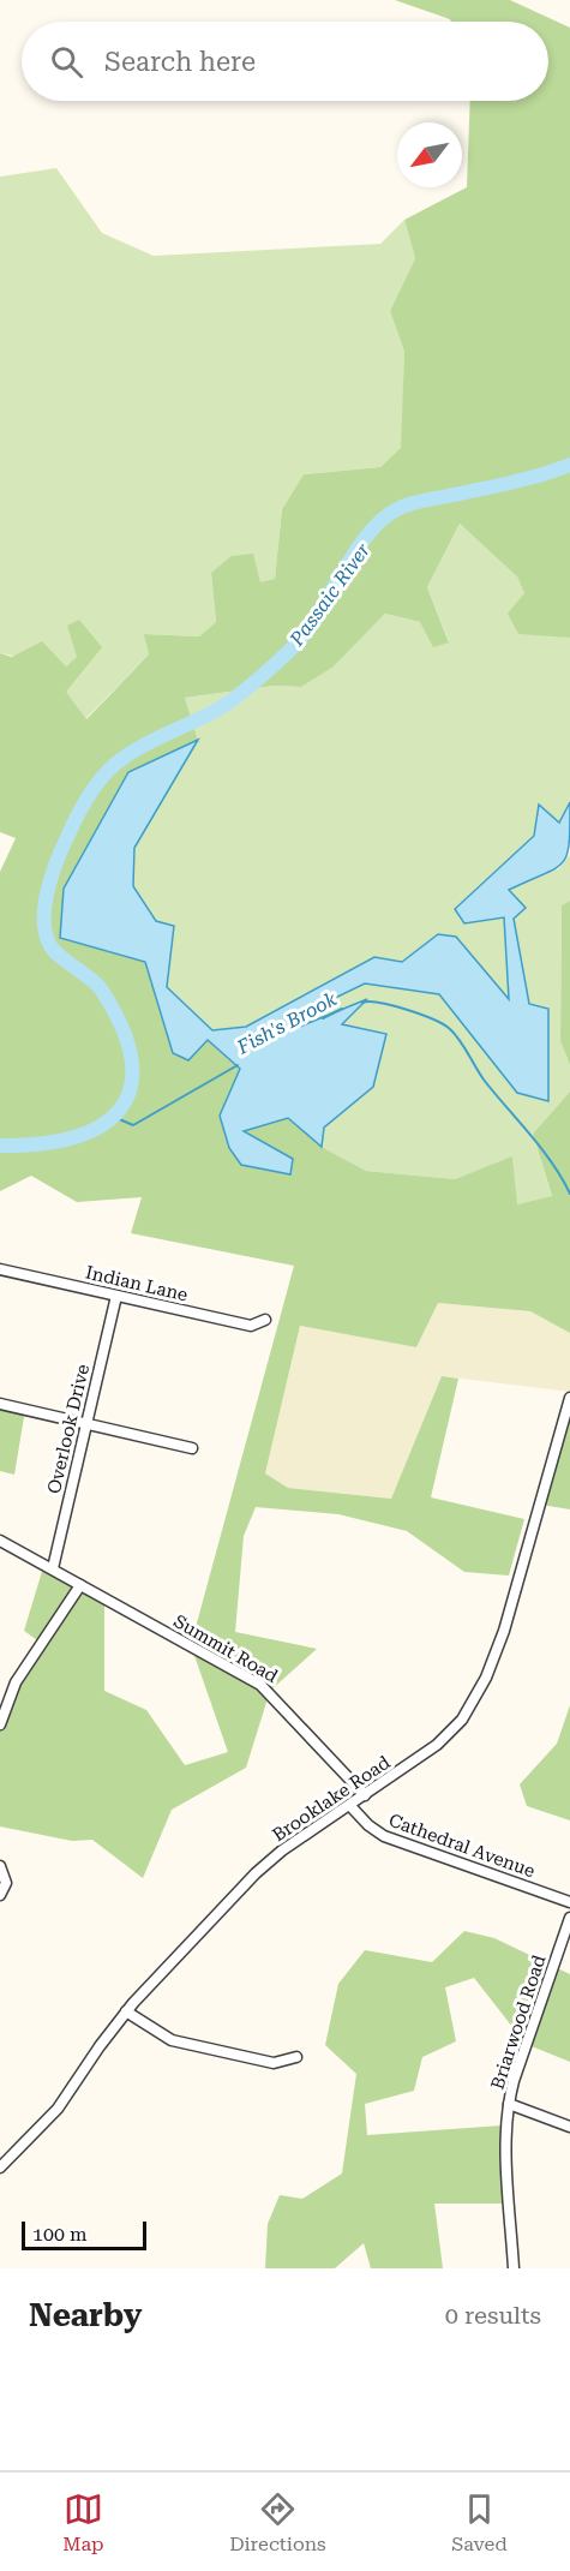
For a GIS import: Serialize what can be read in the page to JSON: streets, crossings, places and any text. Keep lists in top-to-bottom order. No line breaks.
{"streets":{"street":["Indian Lane","Overlook Drive","Summit Road","Brooklake Road","Cathedral Avenue","Briarwood Road"]},"crossings":[["Indian Lane","Overlook Drive"],["Overlook Drive","Summit Road"],["Summit Road","Brooklake Road"],["Brooklake Road","Cathedral Avenue"]],"water":["Passaic River","Fish's Brook"],"scale_bar":"100 m","north":"bottom left","page":{"search":"Search here","scale":"100 m","heading":["Nearby","0 results"],"nav":["Map","Directions","Saved"]}}
